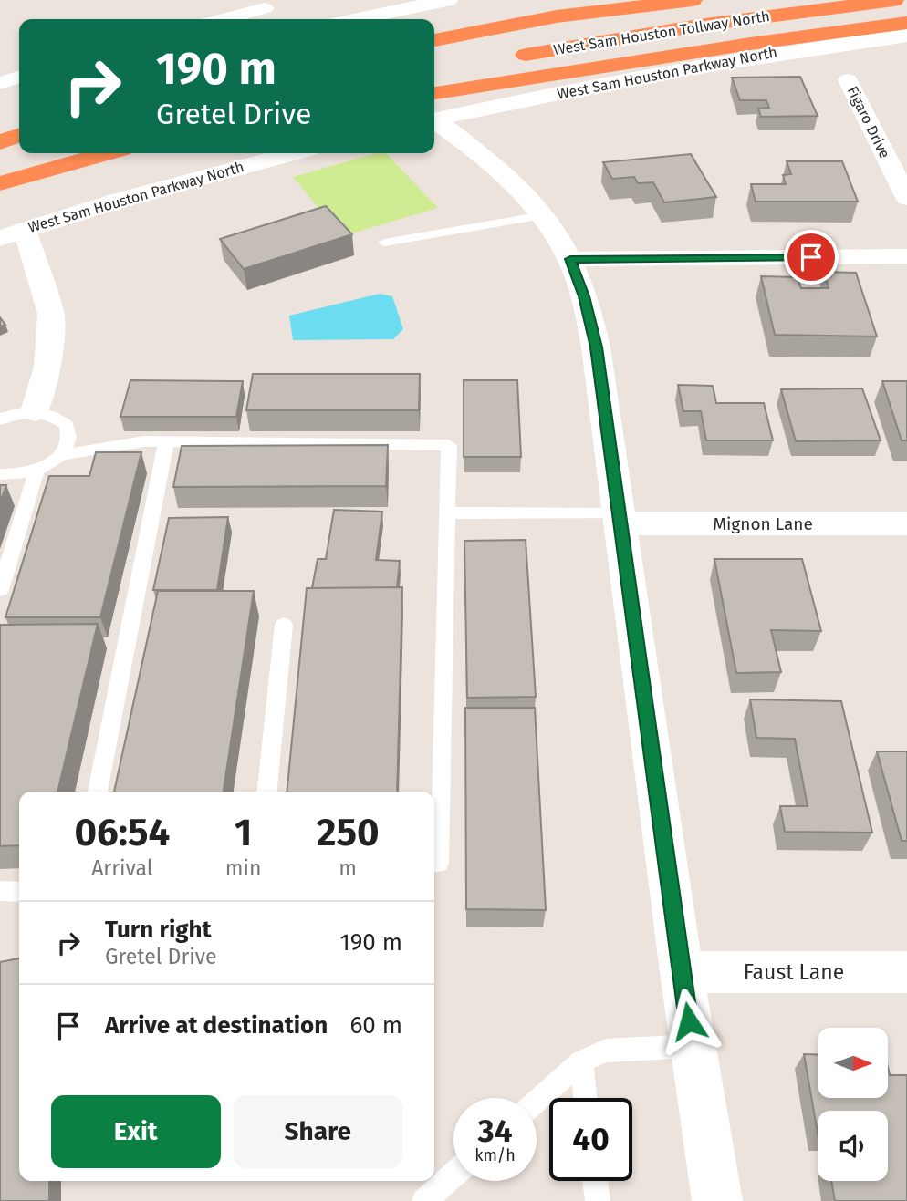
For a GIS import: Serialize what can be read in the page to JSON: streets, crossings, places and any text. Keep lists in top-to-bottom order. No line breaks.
{"streets":{"highway":["West Sam Houston Tollway North"],"street":["West Sam Houston Parkway North","Figaro Drive","Mignon Lane","Faust Lane"]},"north":"right","page":{"turn":["190 m","Gretel Drive"],"eta":["06:54","Arrival","1","min","250","m"],"list":[{"name":"Turn right","note":"Gretel Drive","value":"190 m"},{"name":"Arrive at destination","value":"60 m"}],"buttons":["Exit","Share"],"speed":"34 km/h","limit":"40"}}
